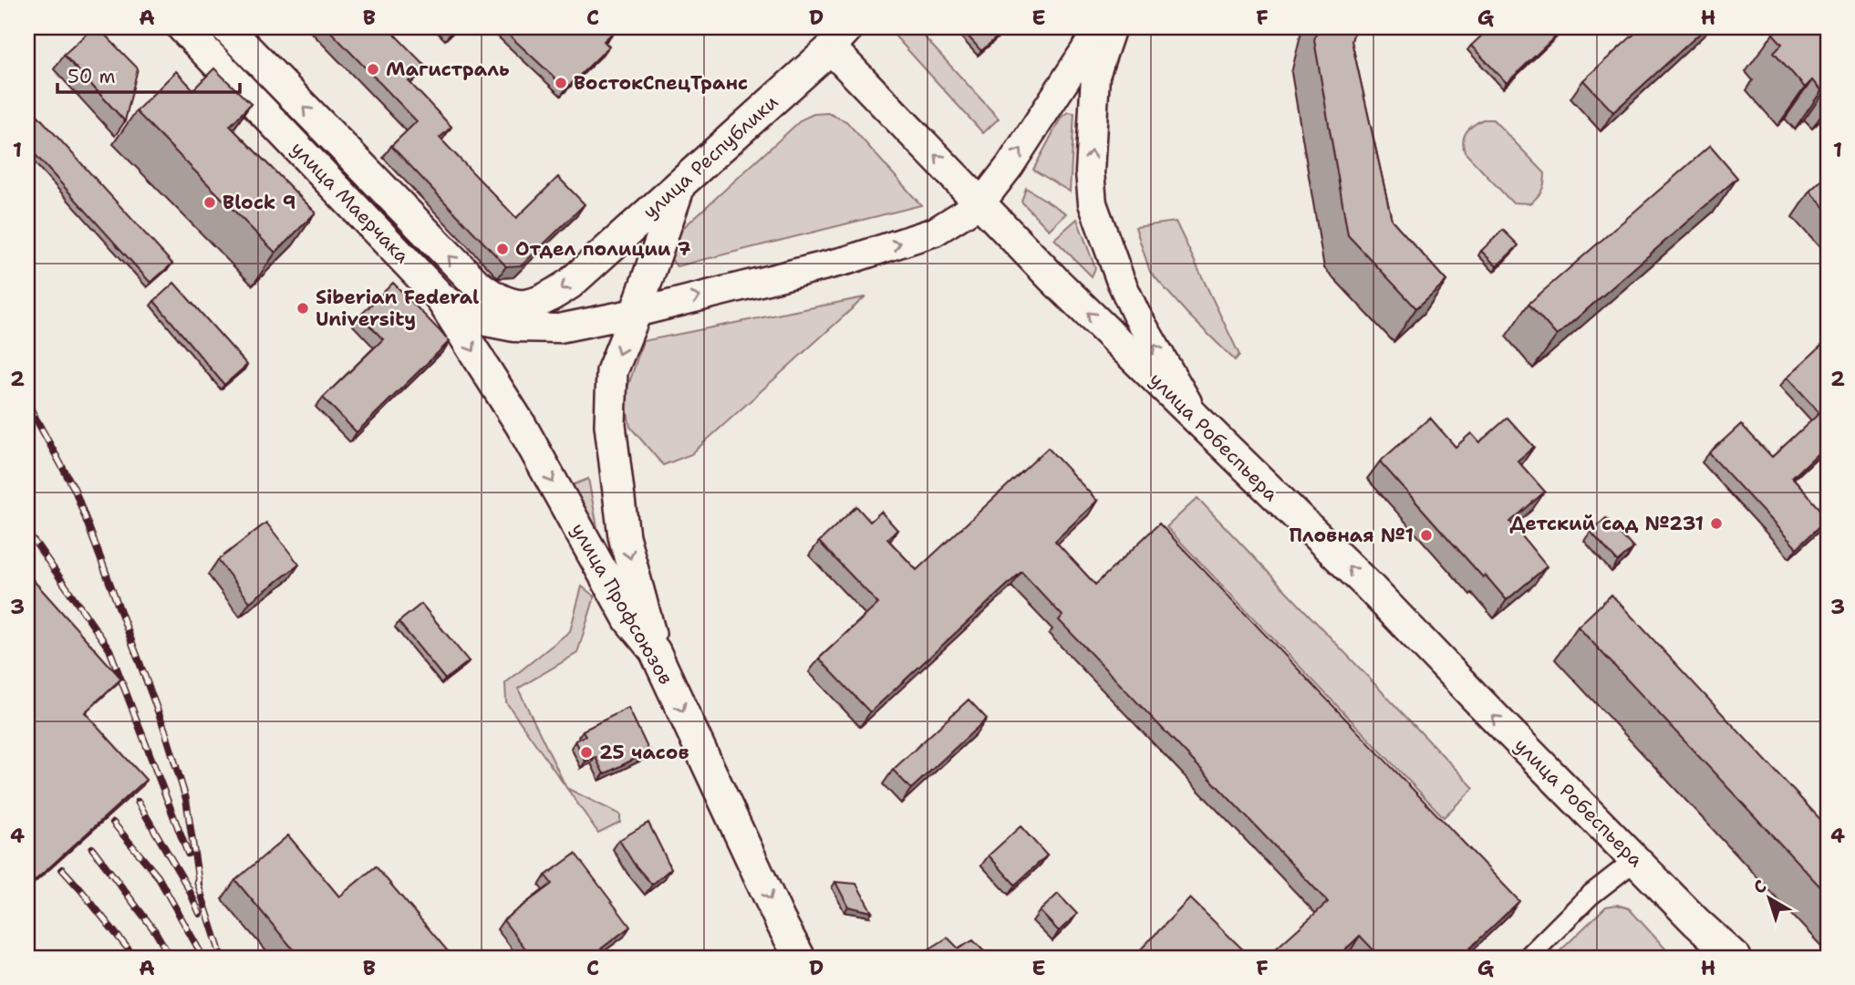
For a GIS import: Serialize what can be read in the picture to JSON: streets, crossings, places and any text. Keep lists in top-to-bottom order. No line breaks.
{"streets":{"main road":["улица Республики","улица Маерчака","улица Робеспьера","улица Профсоюзов"]},"crossings":[["улица Республики","улица Маерчака"],["улица Республики","улица Робеспьера"],["улица Маерчака","улица Профсоюзов"]],"one_way":["улица Робеспьера","улица Профсоюзов"],"places":["Магистраль","ВостокСпецТранс","Block 9","Отдел полиции 7","Siberian Federal University","Детский сад №231","Пловная №1","25 часов"],"scale_bar":"50 m","north":"top left","grid":{"columns":["A","B","C","D","E","F","G","H"],"rows":["1","2","3","4"]}}
